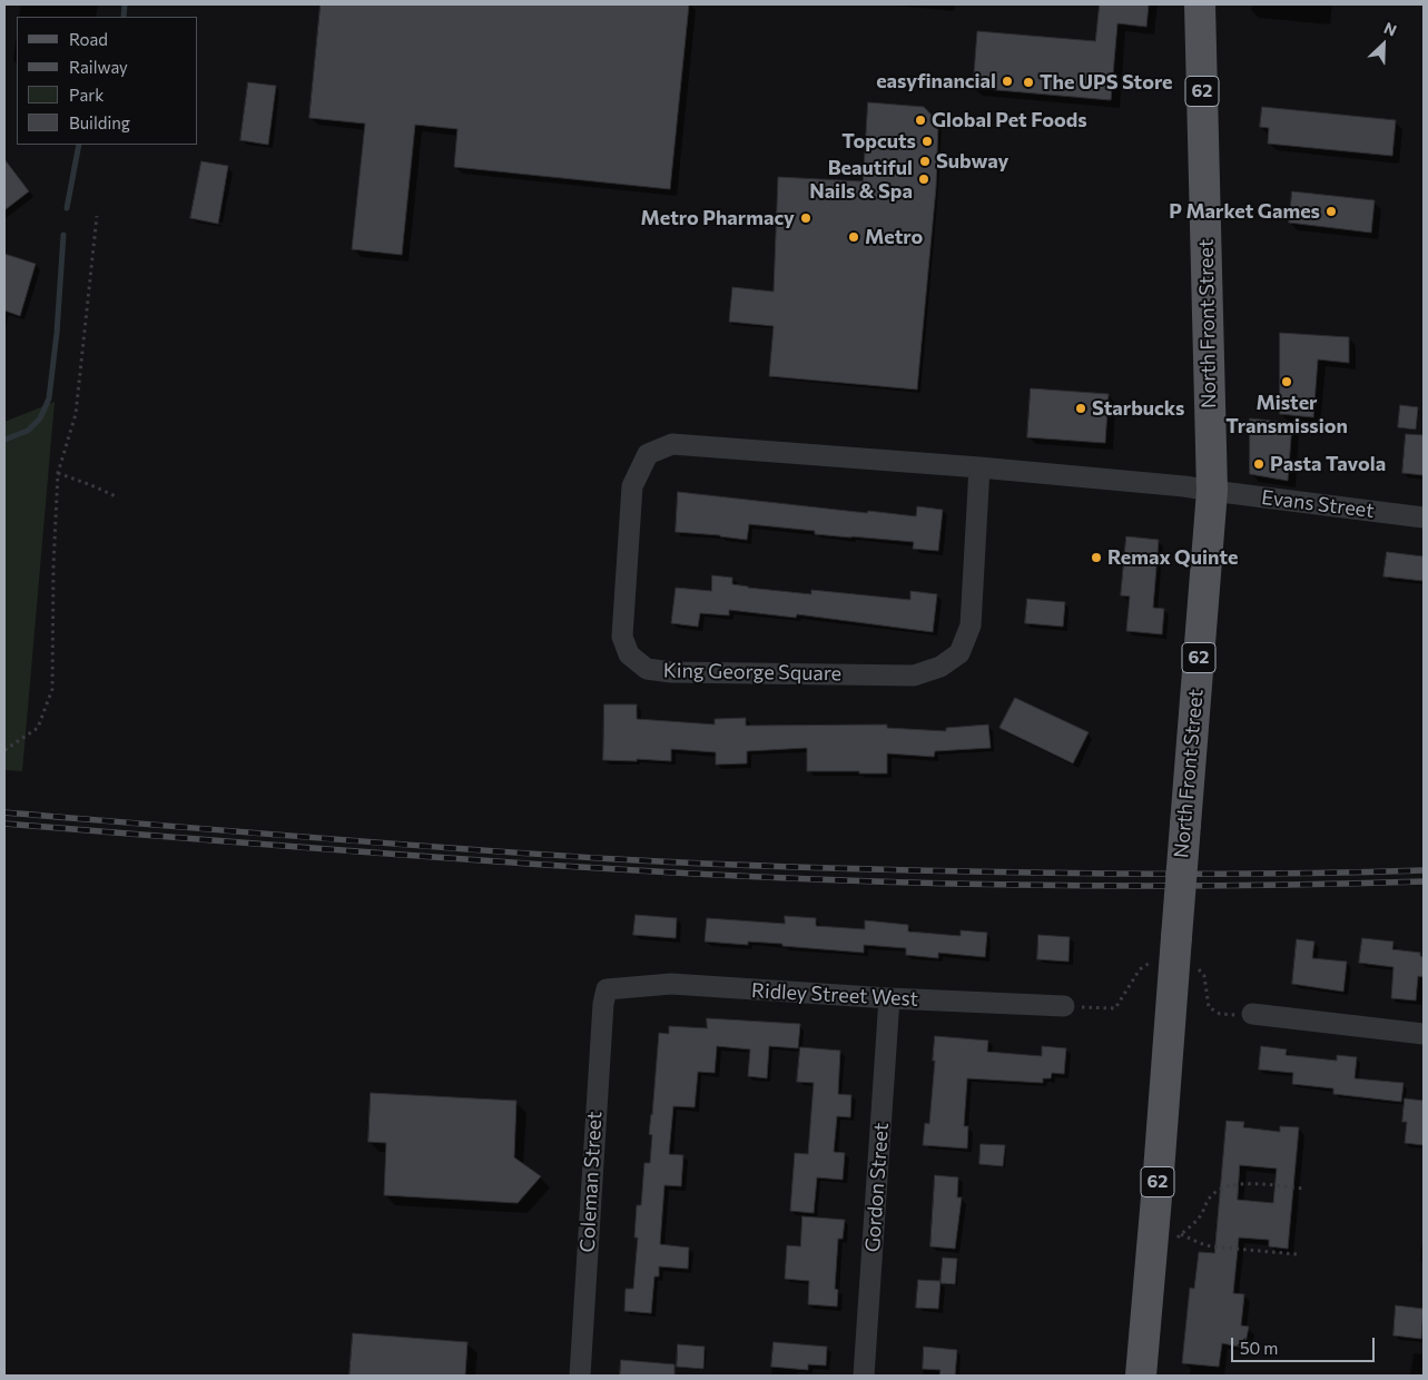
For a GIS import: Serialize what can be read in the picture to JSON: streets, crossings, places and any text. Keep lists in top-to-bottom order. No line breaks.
{"streets":{"main road":["62","North Front Street"],"street":["Evans Street","King George Square","Ridley Street West","Coleman Street","Gordon Street"]},"crossings":[["North Front Street","Evans Street"],["North Front Street","King George Square"],["Evans Street","King George Square"],["Ridley Street West","Coleman Street"],["Ridley Street West","Gordon Street"]],"places":["easyfinancial","The UPS Store","Global Pet Foods","Topcuts","Subway","Beautiful Nails & Spa","P Market Games","Metro Pharmacy","Metro","Mister Transmission","Starbucks","Pasta Tavola","Remax Quinte"],"legend":["Road","Railway","Park","Building"],"scale_bar":"50 m","north":"top right"}
